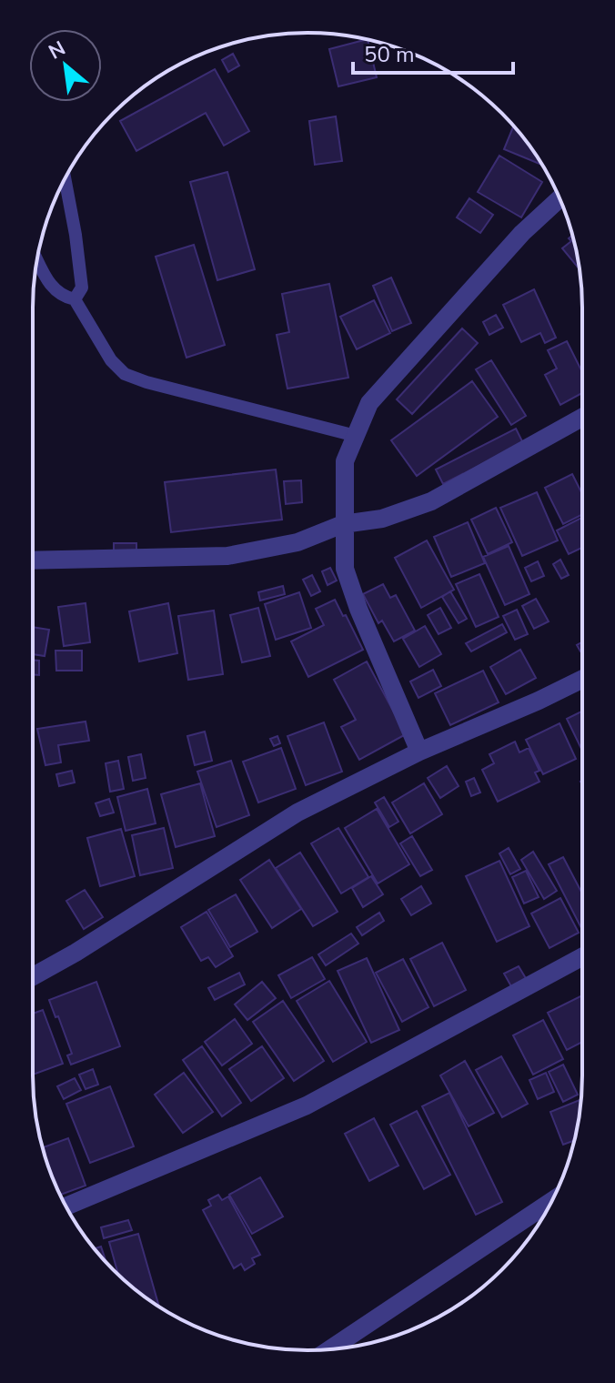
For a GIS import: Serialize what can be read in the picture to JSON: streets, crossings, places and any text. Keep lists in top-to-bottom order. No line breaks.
{"scale_bar":"50 m","north":"top left"}
